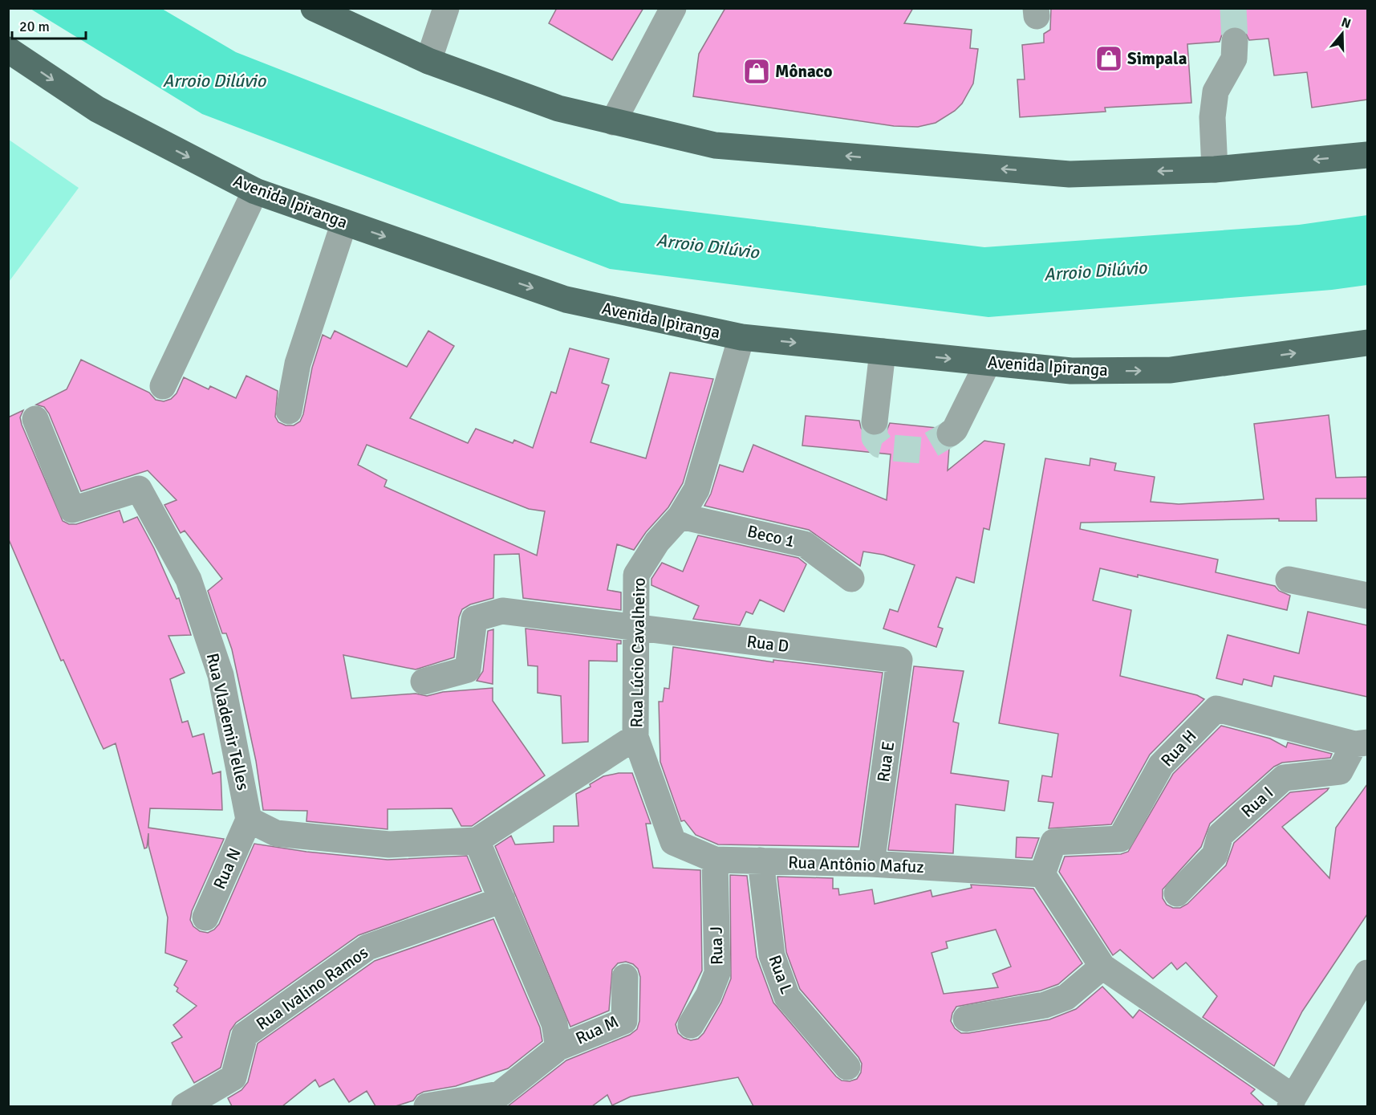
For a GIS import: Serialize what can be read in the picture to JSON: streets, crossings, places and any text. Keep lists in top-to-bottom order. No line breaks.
{"streets":{"main road":["Avenida Ipiranga"],"street":["Beco 1","Rua D","Rua Lúcio Cavalheiro","Rua Vlademir Telles","Rua H","Rua E","Rua I","Rua Antônio Mafuz","Rua N","Rua J","Rua L","Rua Ivalino Ramos","Rua M"]},"crossings":[["Avenida Ipiranga","Rua Lúcio Cavalheiro"],["Beco 1","Rua Lúcio Cavalheiro"],["Rua D","Rua Lúcio Cavalheiro"],["Rua D","Rua E"],["Rua Lúcio Cavalheiro","Rua Antônio Mafuz"],["Rua Vlademir Telles","Rua N"],["Rua H","Rua I"],["Rua H","Rua Antônio Mafuz"],["Rua E","Rua Antônio Mafuz"],["Rua Antônio Mafuz","Rua J"],["Rua Antônio Mafuz","Rua L"]],"water":["Arroio Dilúvio"],"places":{"shop":["Simpala","Mônaco"]},"scale_bar":"20 m","north":"top"}
